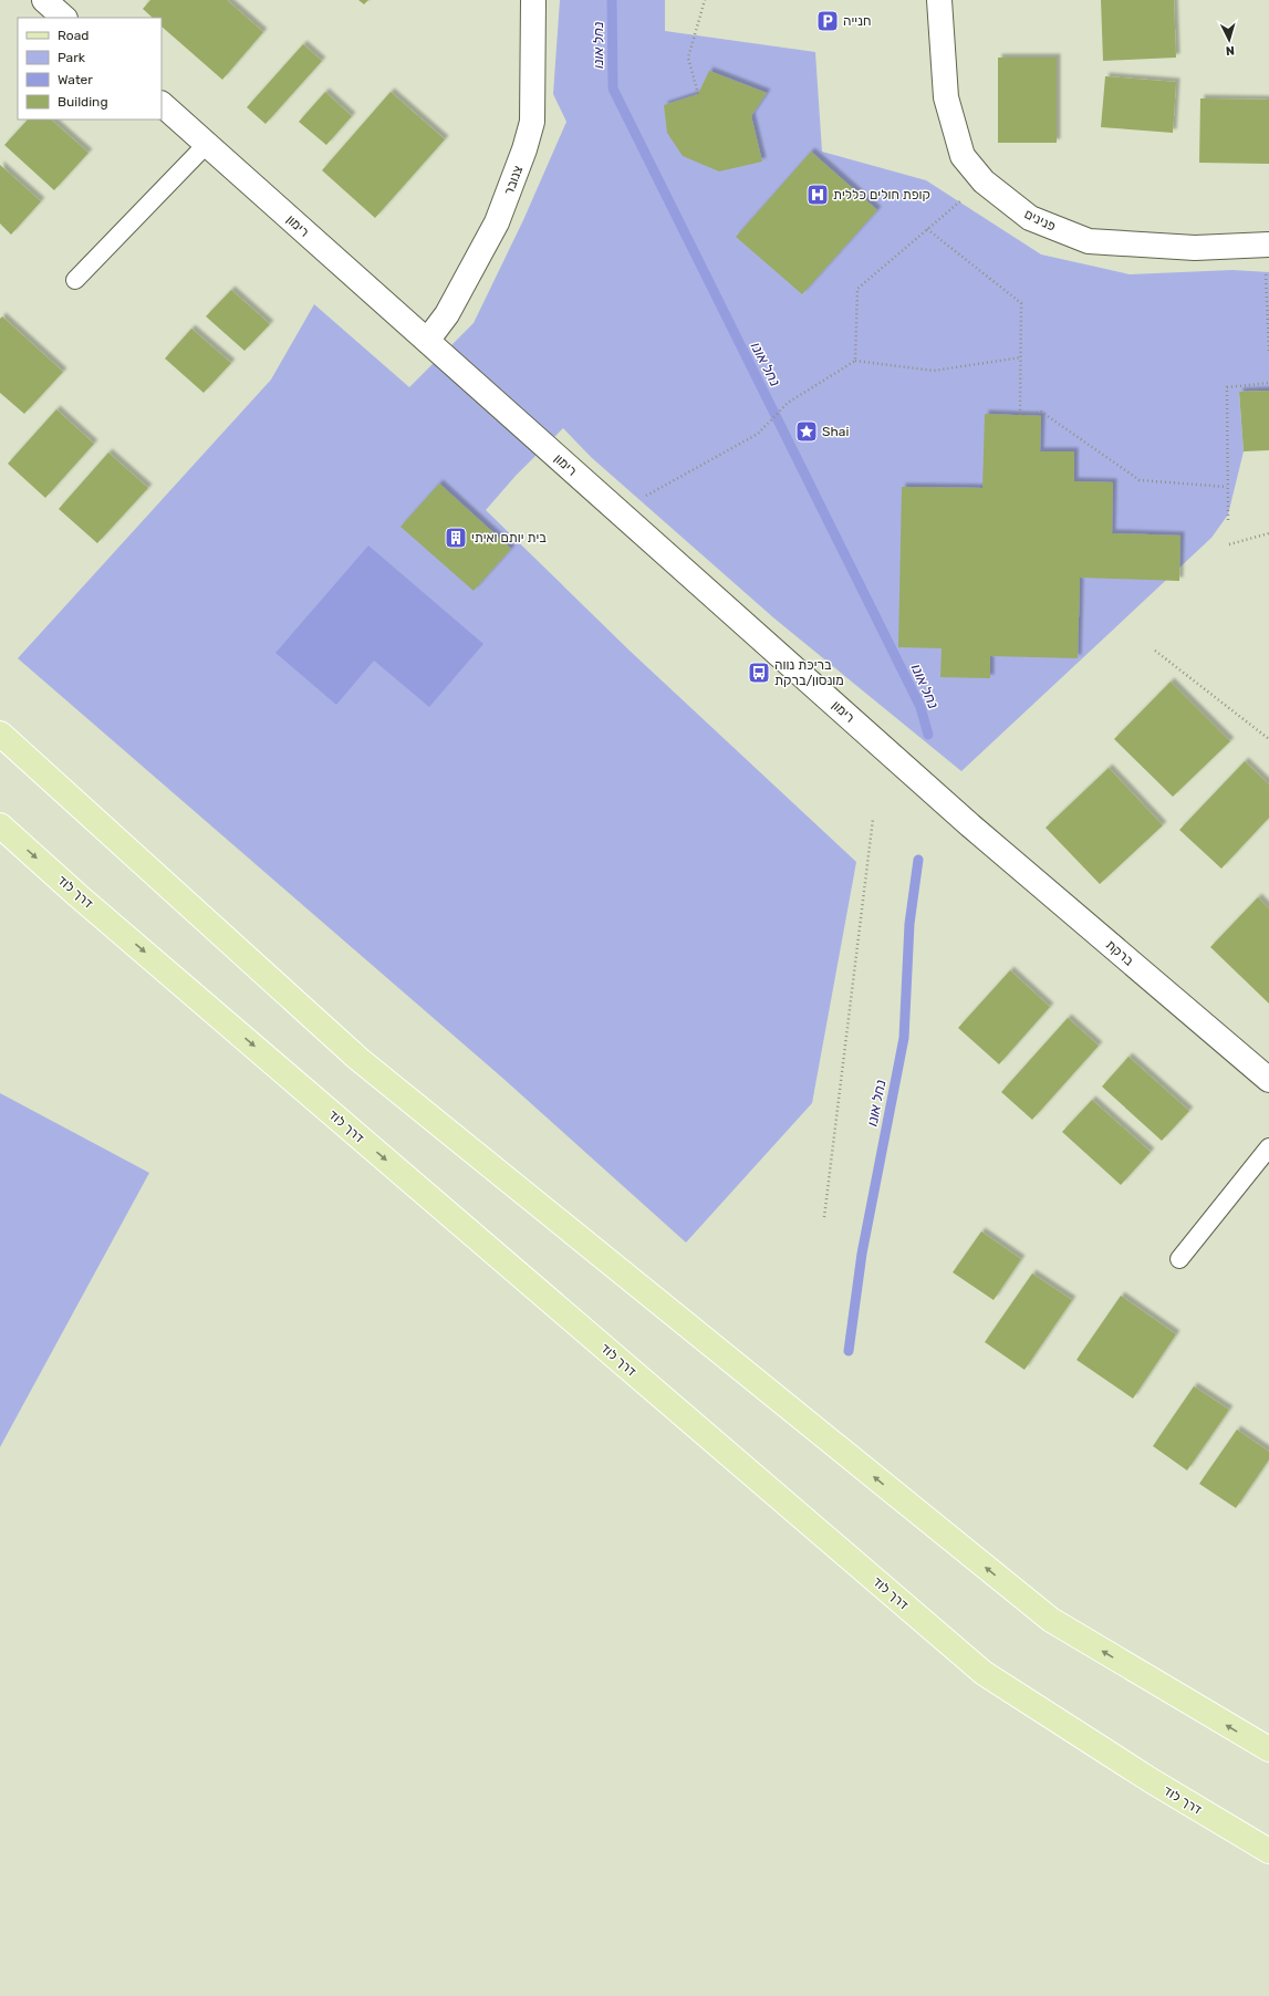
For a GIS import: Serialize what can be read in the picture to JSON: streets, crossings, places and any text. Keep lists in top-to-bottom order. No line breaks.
{"streets":{"main road":["דרך לוד"],"street":["צנובר","פנינים","רימון","ברקת"]},"crossings":[["צנובר","רימון"],["רימון","ברקת"]],"water":["נחל אונו"],"places":{"parking":["חנייה"],"hospital":["קופת חולים כללית"],"place":["Shai"],"building":["בית יותם ואיתי"],"bus stop":["בריכת נווה מונסון/ברקת"]},"legend":["Road","Park","Water","Building"],"north":"bottom"}
